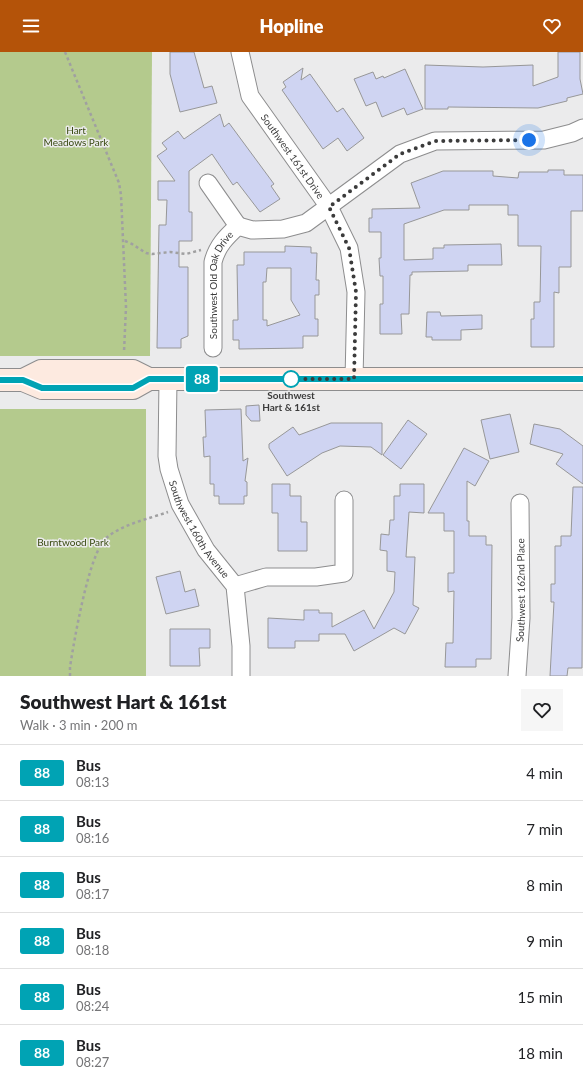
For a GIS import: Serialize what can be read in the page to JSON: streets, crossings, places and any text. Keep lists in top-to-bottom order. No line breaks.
{"streets":{"street":["Southwest 161st Drive","Southwest Old Oak Drive","Southwest 160th Avenue","Southwest 162nd Place"]},"crossings":[["Southwest 161st Drive","Southwest Old Oak Drive"]],"parks":["Hart Meadows Park","Burntwood Park"],"places":["Southwest Hart & 161st"],"lines":["bus line 88"],"page":{"header":"Hopline","on_map":"88","heading":["Southwest Hart & 161st","Walk · 3 min · 200 m"],"list":[{"mark":"88","name":"Bus","note":"08:13","value":"4 min"},{"mark":"88","name":"Bus","note":"08:16","value":"7 min"},{"mark":"88","name":"Bus","note":"08:17","value":"8 min"},{"mark":"88","name":"Bus","note":"08:18","value":"9 min"},{"mark":"88","name":"Bus","note":"08:24","value":"15 min"},{"mark":"88","name":"Bus","note":"08:27","value":"18 min"}]}}
